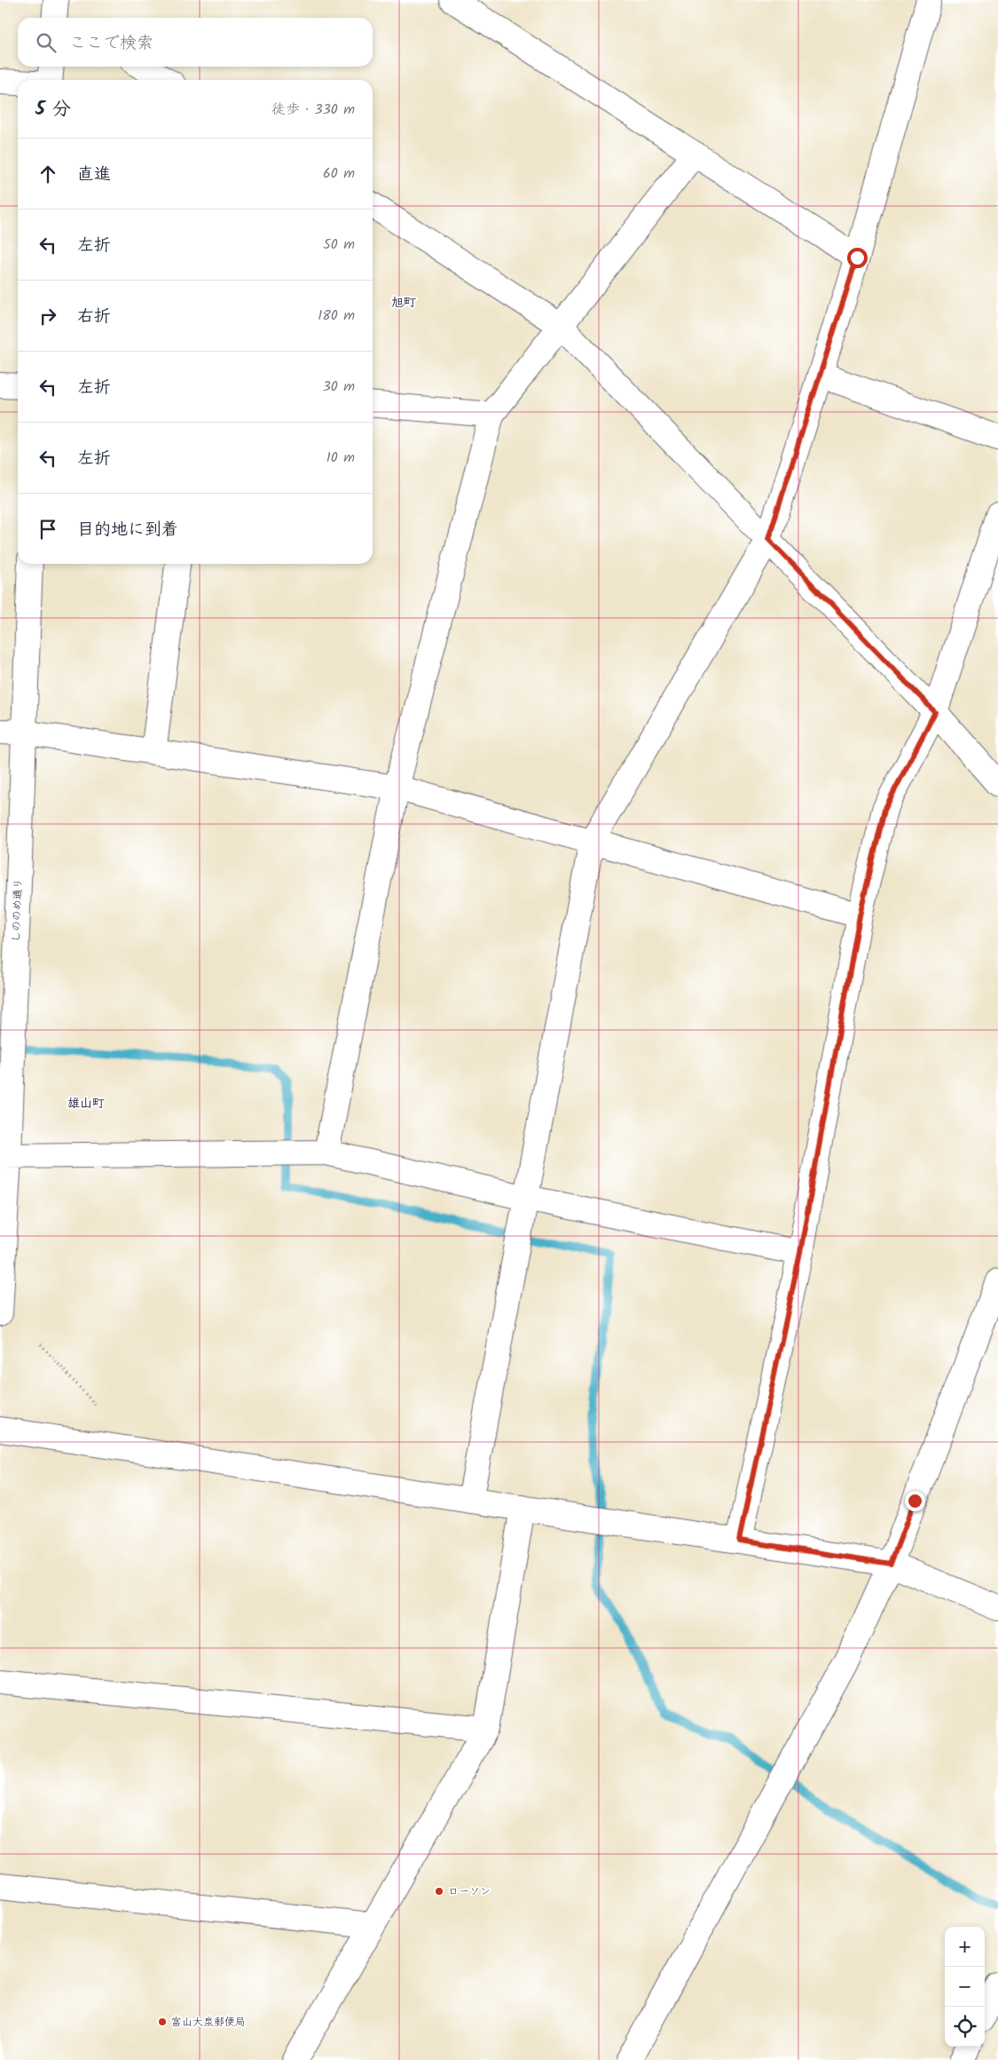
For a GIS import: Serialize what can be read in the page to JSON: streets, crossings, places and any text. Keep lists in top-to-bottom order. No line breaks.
{"streets":{"street":["しののめ通り"]},"districts":["旭町","雄山町"],"places":["ローソン","富山大泉郵便局"],"page":{"search":"ここで検索","heading":["5 分","徒歩 · 330 m"],"list":[["直進","60 m"],["左折","50 m"],["右折","180 m"],["左折","30 m"],["左折","10 m"],"目的地に到着"],"map_buttons":["+","−"]}}
